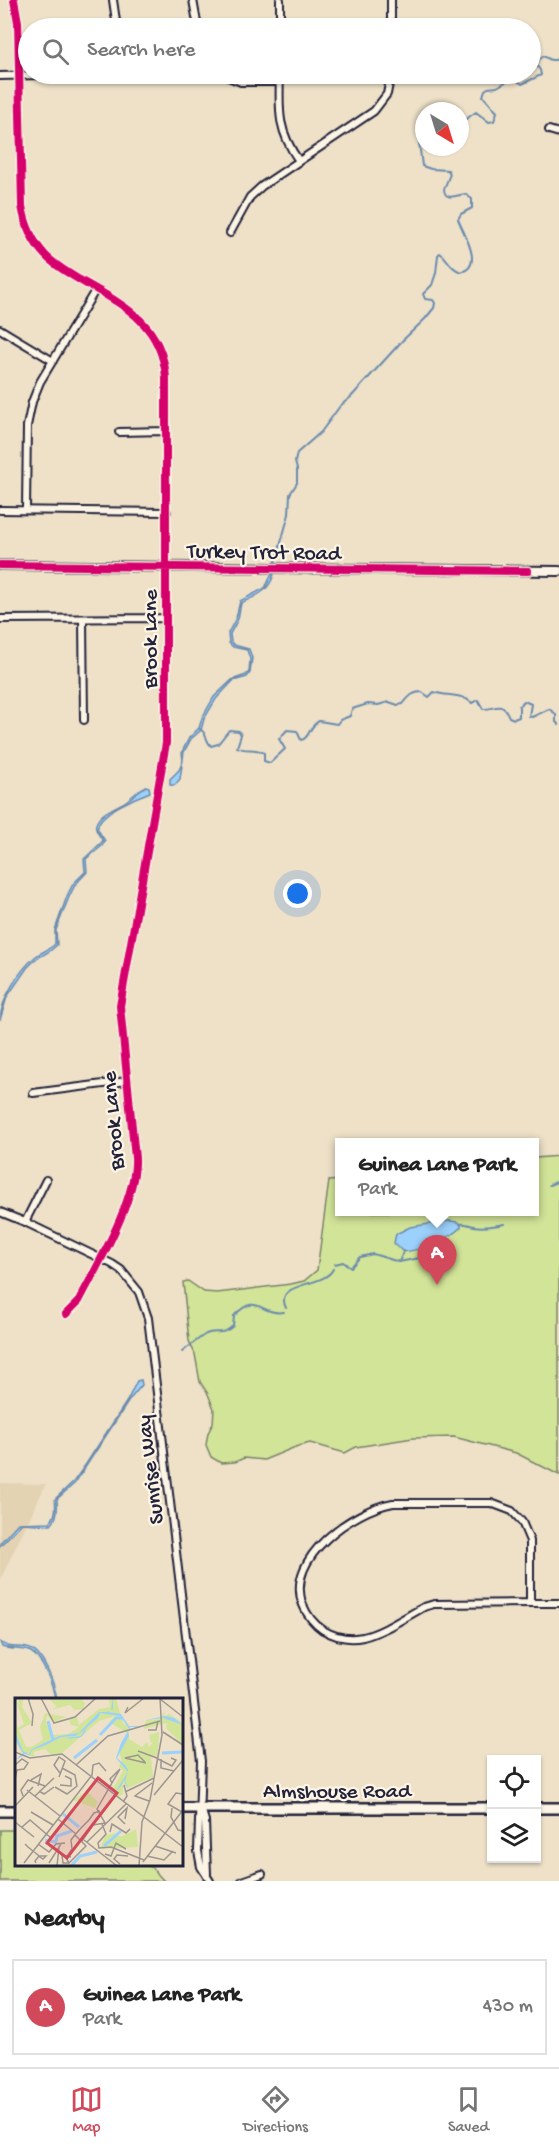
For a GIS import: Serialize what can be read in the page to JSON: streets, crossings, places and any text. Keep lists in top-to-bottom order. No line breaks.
{"streets":{"main road":["Almshouse Road"],"street":["Turkey Trot Road","Brook Lane","Sunrise Way"]},"crossings":[["Turkey Trot Road","Brook Lane"],["Brook Lane","Sunrise Way"],["Sunrise Way","Almshouse Road"]],"north":"bottom right","page":{"search":"Search here","popup":["Guinea Lane Park","Park"],"pins":"A","heading":"Nearby","list":[{"mark":"A","name":"Guinea Lane Park","note":"Park","value":"430 m"}],"nav":["Map","Directions","Saved"]}}
